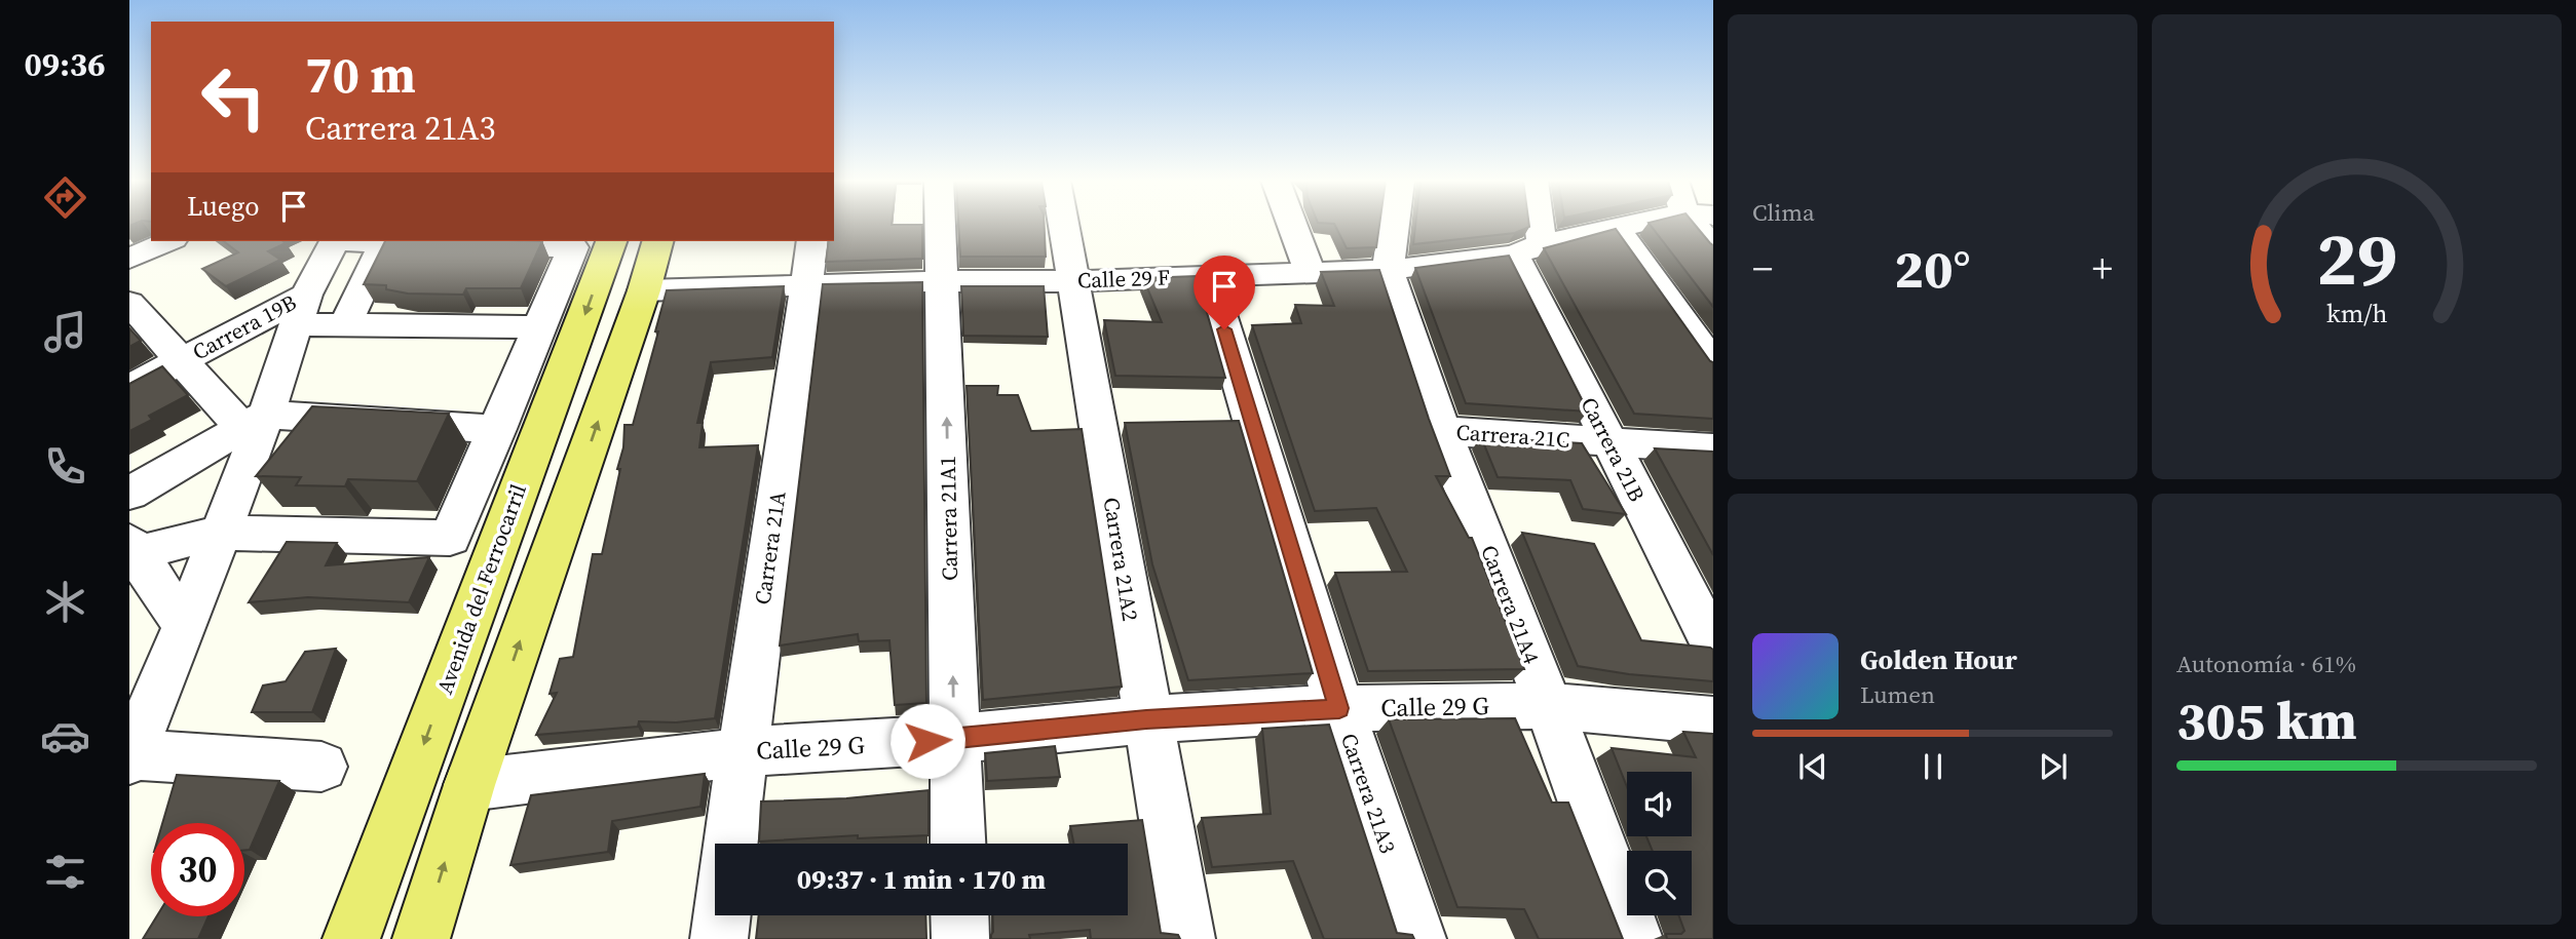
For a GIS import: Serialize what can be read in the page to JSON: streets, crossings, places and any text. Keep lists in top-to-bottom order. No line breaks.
{"streets":{"main road":["Avenida del Ferrocarril"],"street":["Calle 29 F","Carrera 19B","Carrera 21C","Carrera 21B","Carrera 21A1","Carrera 21A","Carrera 21A2","Carrera 21A4","Calle 29 G","Carrera 21A3"]},"crossings":[["Calle 29 F","Carrera 21B"],["Calle 29 F","Carrera 21A1"],["Calle 29 F","Carrera 21A"],["Calle 29 F","Carrera 21A2"],["Calle 29 F","Carrera 21A4"],["Calle 29 F","Carrera 21A3"],["Carrera 21C","Carrera 21B"],["Carrera 21C","Carrera 21A4"],["Carrera 21A1","Calle 29 G"],["Carrera 21A","Calle 29 G"],["Carrera 21A2","Calle 29 G"],["Carrera 21A4","Calle 29 G"],["Calle 29 G","Carrera 21A3"]],"one_way":["Carrera 21A1"],"page":{"tabs":"09:36","tile":["Clima",["Autonomía · 61%","305 km"]],"turn":["70 m","Carrera 21A3"],"then":"Luego","heat":["−","20°","+"],"song":["Golden Hour","Lumen"],"limit":"30","trip":"09:37 · 1 min · 170 m","gauge":["29","km/h"]}}
